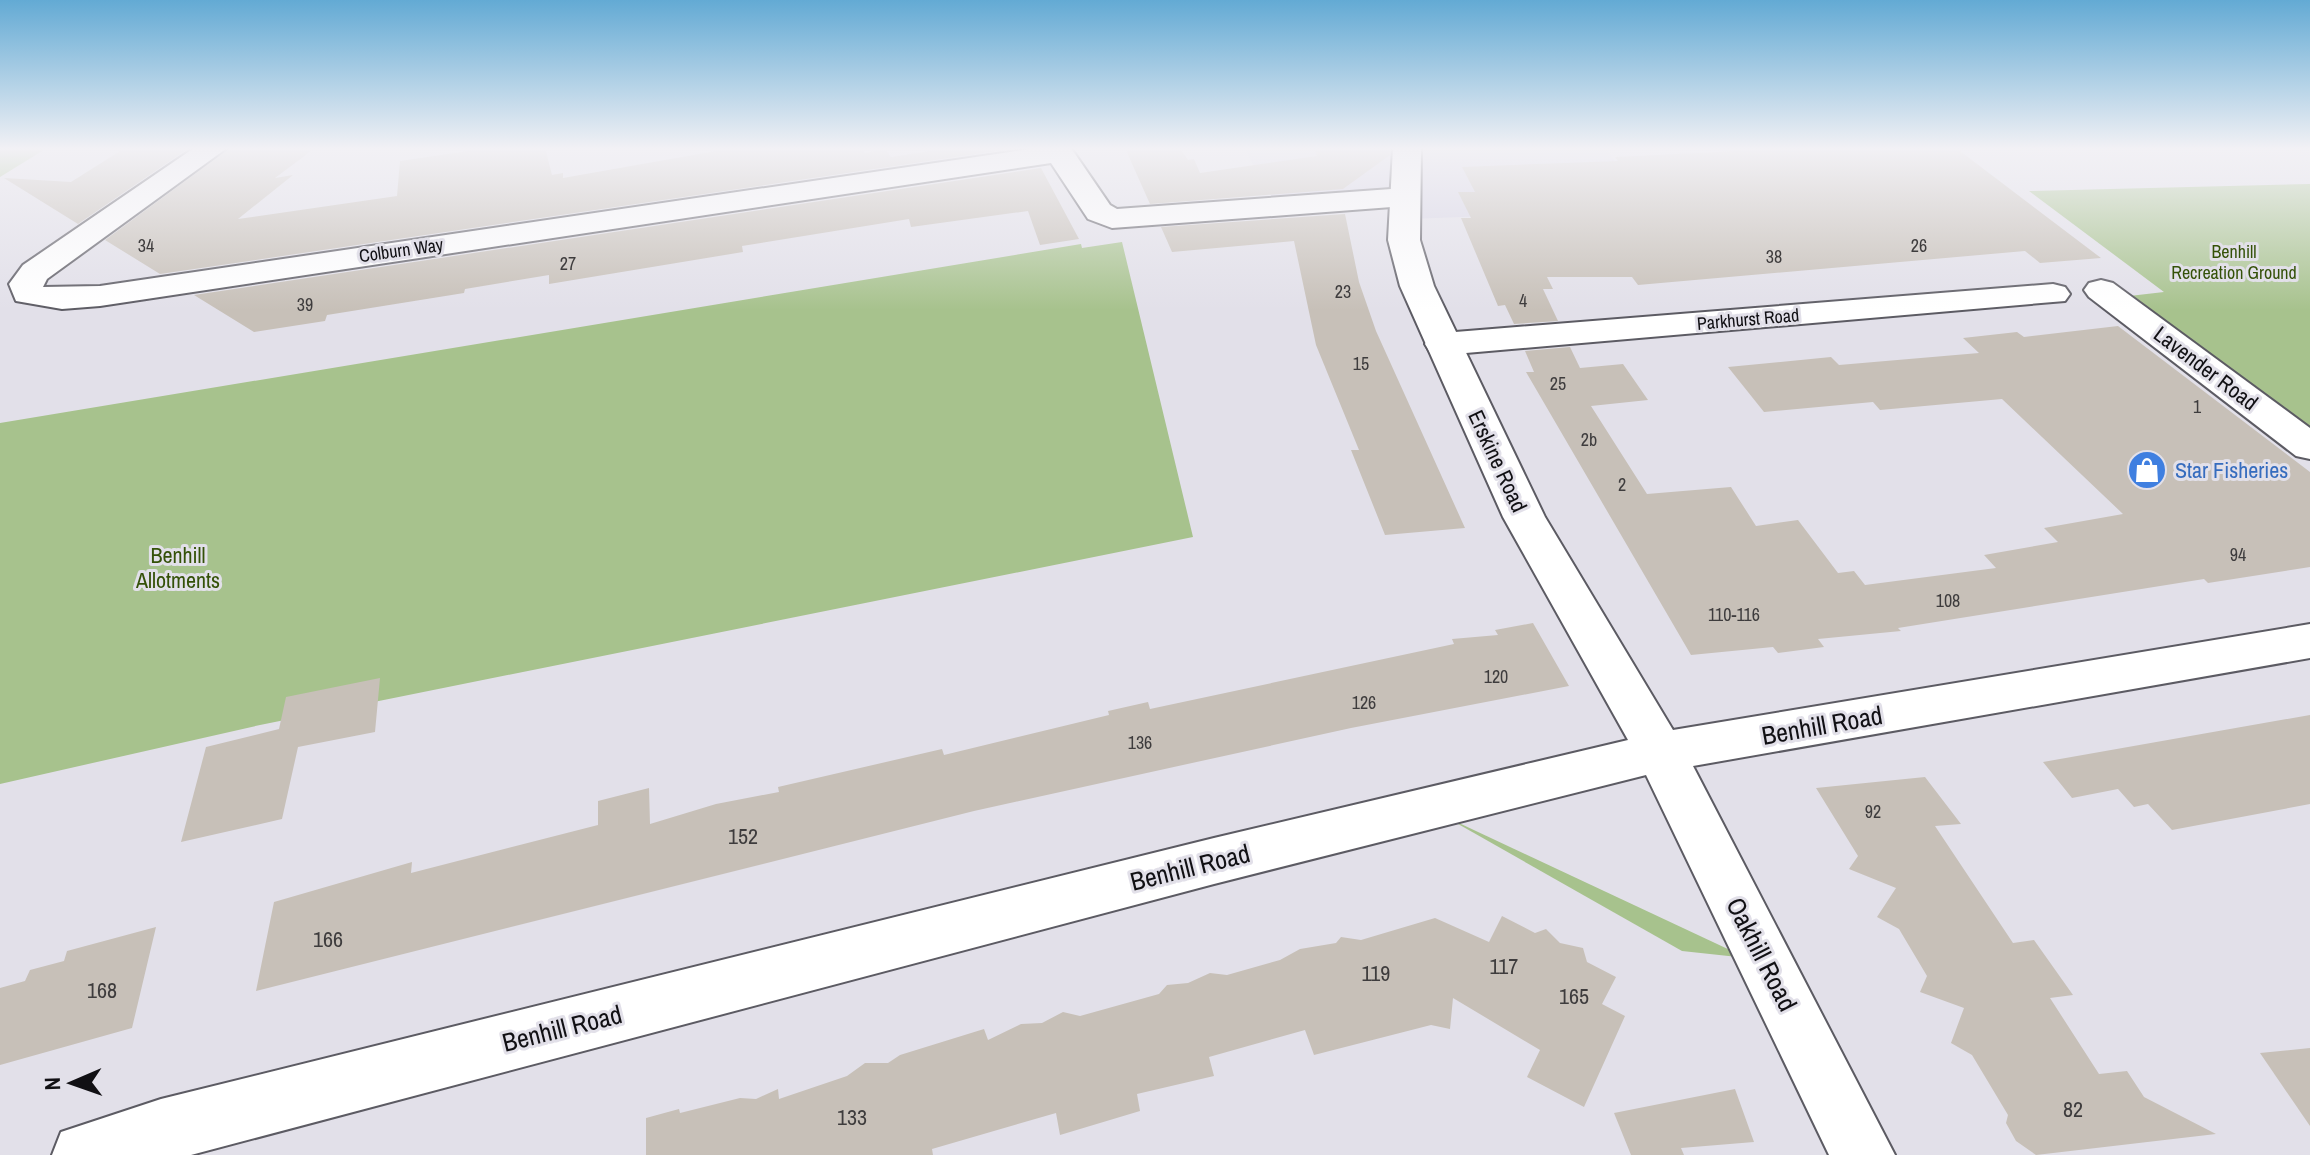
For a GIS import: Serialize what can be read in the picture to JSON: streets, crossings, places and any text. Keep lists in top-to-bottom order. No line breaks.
{"streets":{"street":["Colburn Way","Parkhurst Road","Lavender Road","Erskine Road","Benhill Road","Oakhill Road"]},"crossings":[["Parkhurst Road","Erskine Road"],["Erskine Road","Benhill Road"],["Erskine Road","Oakhill Road"],["Benhill Road","Oakhill Road"]],"parks":["Benhill Recreation Ground","Benhill Allotments"],"places":{"shop":["Star Fisheries"]},"house_numbers":["34","26","38","27","23","4","39","15","25","1","2b","2","94","108","110-116","120","126","136","92","152","166","117","119","168","165","82","133"],"north":"left"}
